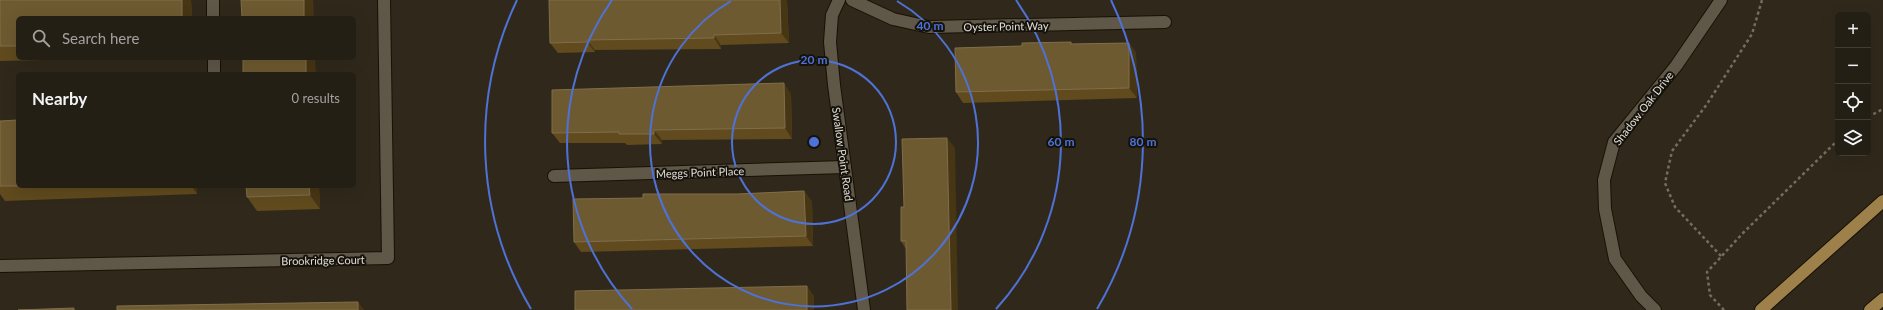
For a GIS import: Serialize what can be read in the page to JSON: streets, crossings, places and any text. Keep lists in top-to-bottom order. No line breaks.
{"streets":{"street":["Oyster Point Way","Shadow Oak Drive","Swallow Point Road","Meggs Point Place","Brookridge Court"]},"crossings":[["Swallow Point Road","Meggs Point Place"]],"page":{"map_buttons":["+","−"],"search":"Search here","heading":["Nearby","0 results"]},"rings":["40 m","20 m","60 m","80 m"]}
